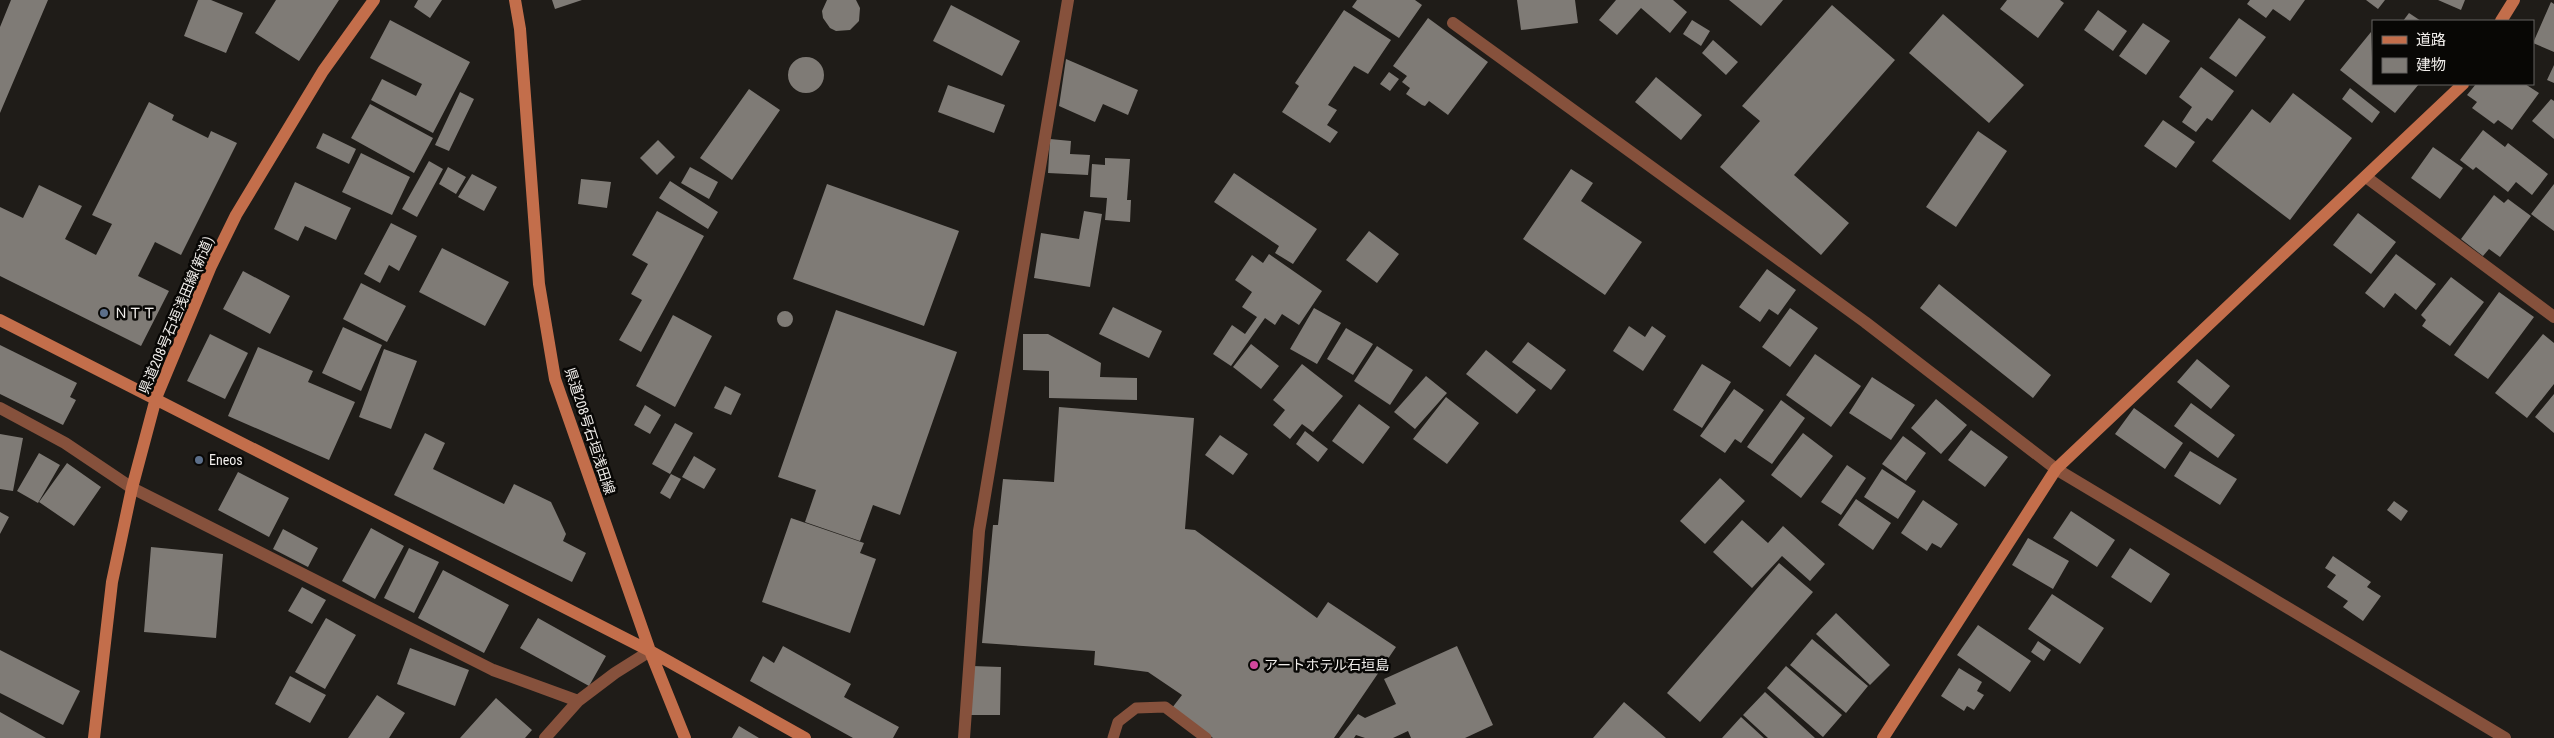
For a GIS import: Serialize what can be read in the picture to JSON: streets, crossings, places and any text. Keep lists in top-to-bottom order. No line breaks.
{"streets":{"street":["県道208号石垣浅田線(新道)","県道208号石垣浅田線"]},"places":["ＮＴＴ","Eneos","アートホテル石垣島"],"legend":["道路","建物"]}
